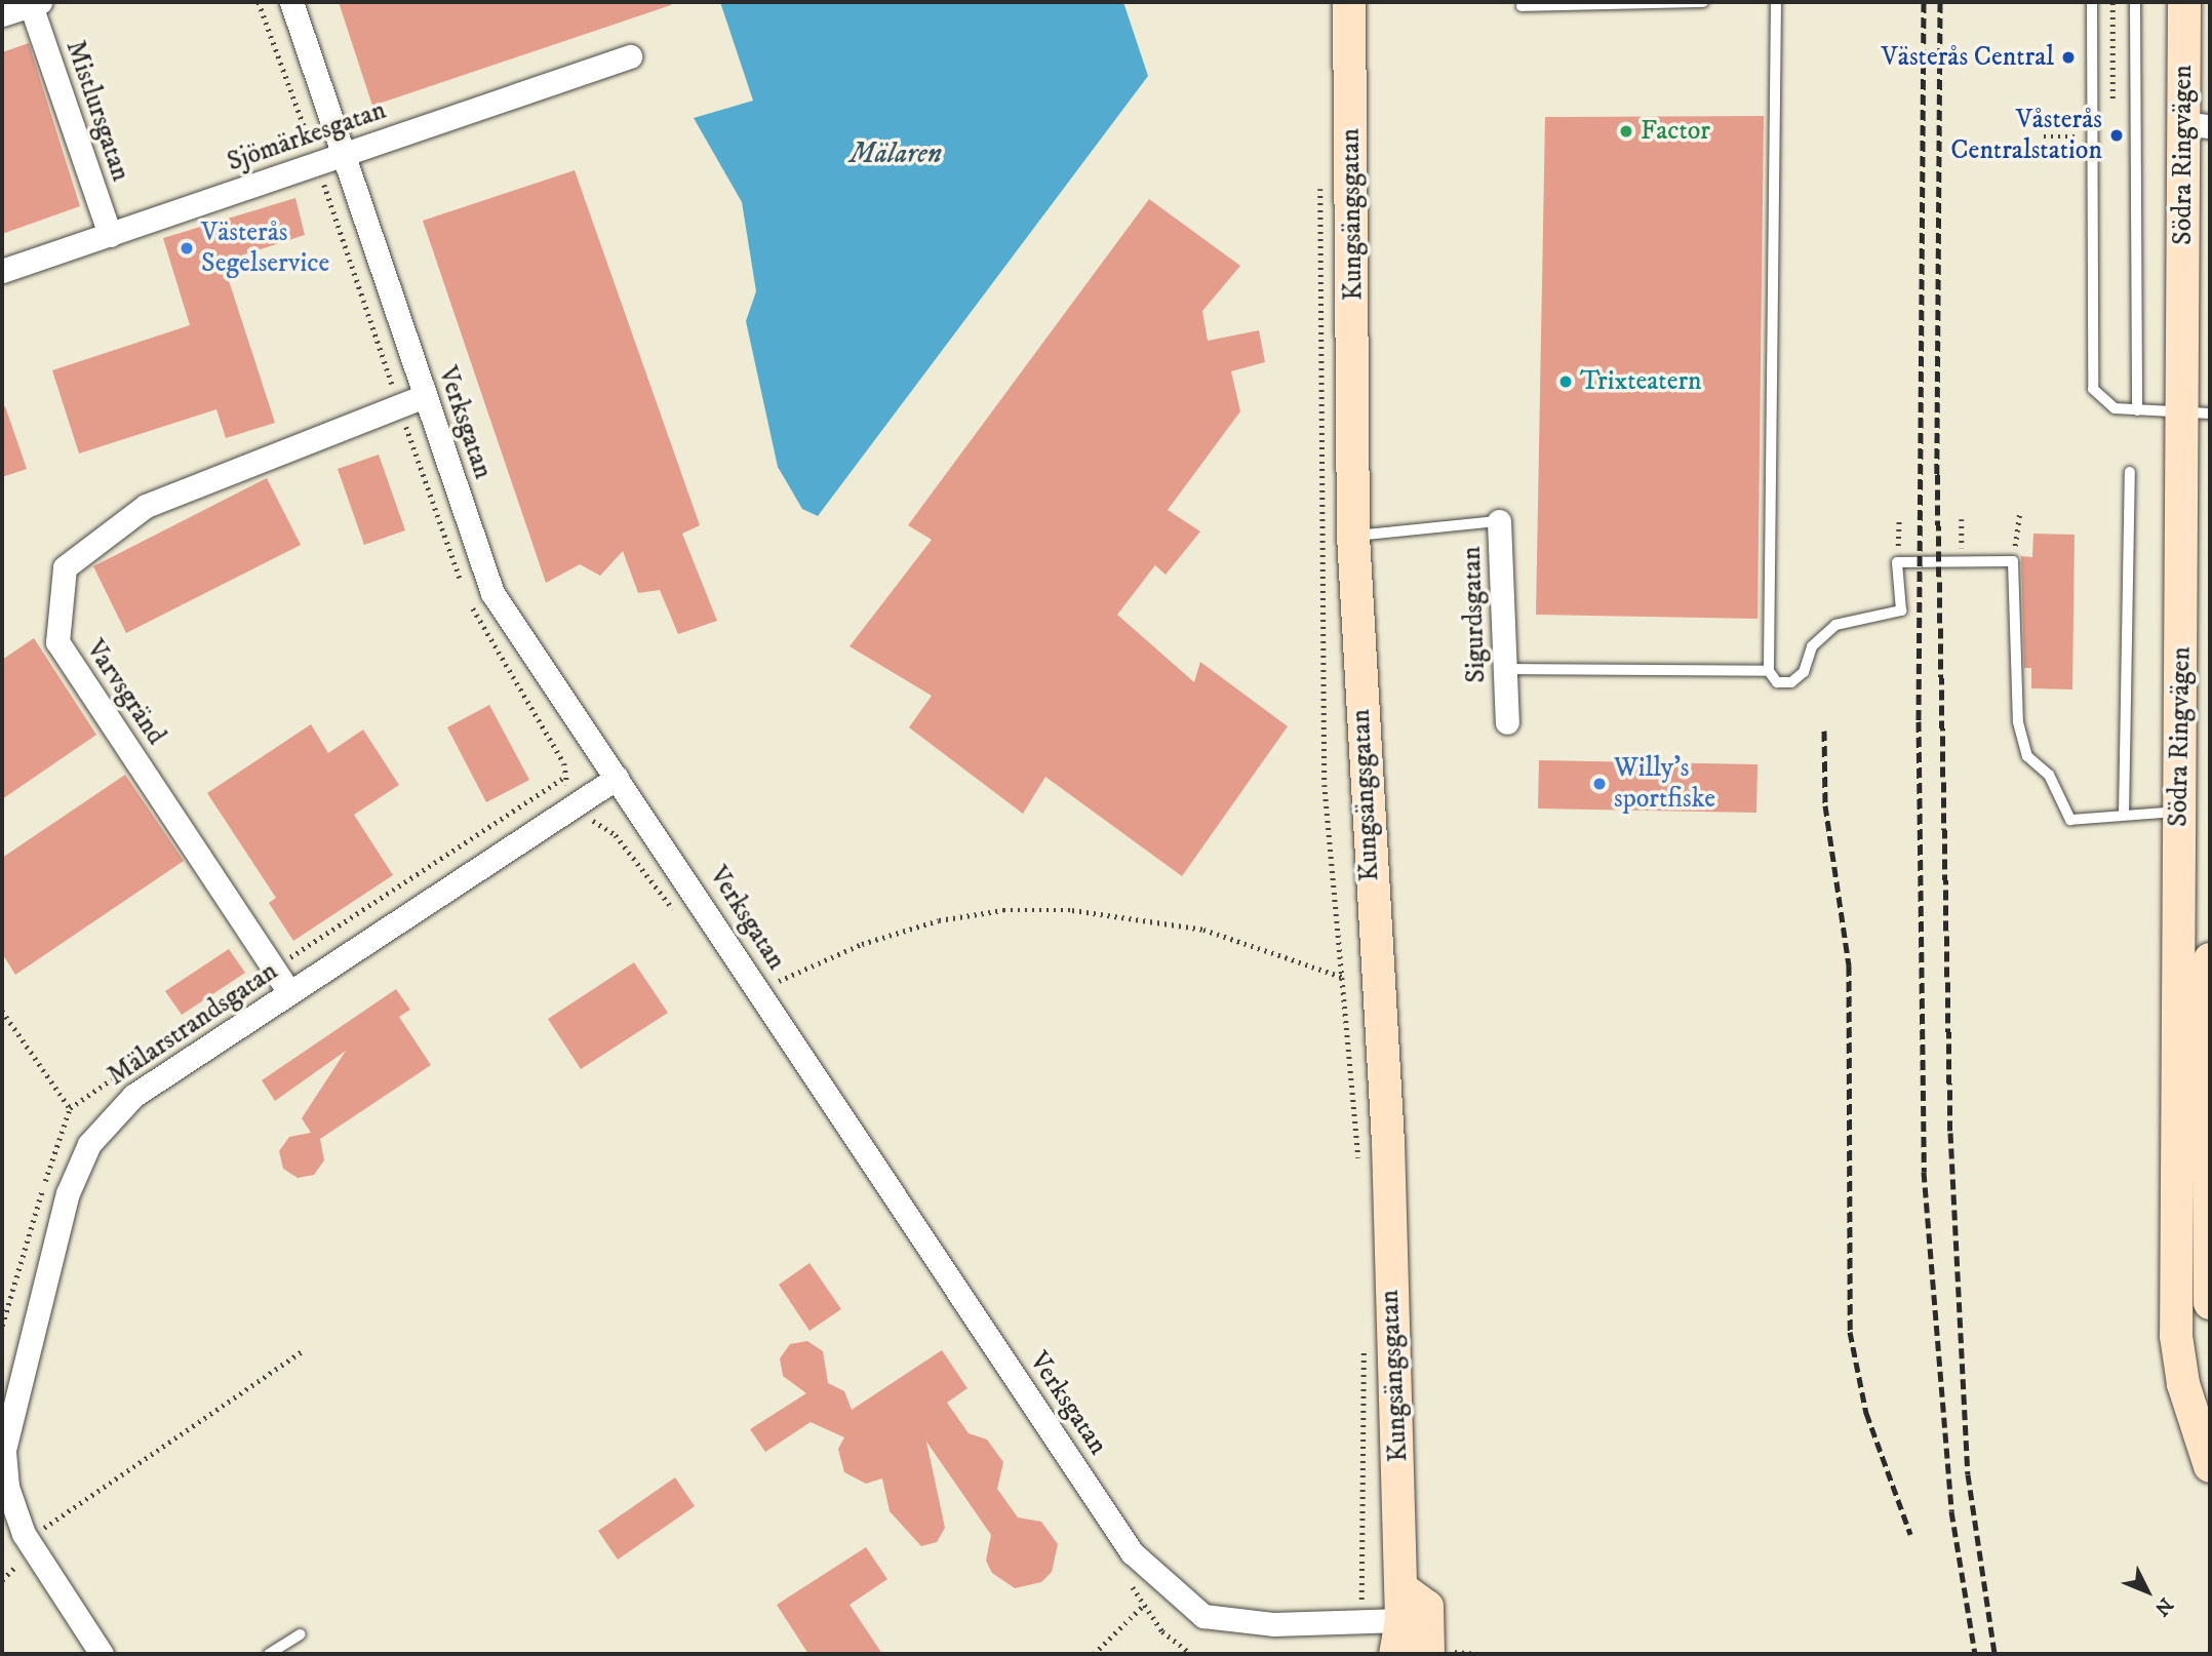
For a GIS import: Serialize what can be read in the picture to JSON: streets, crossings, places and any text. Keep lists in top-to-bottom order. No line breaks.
{"streets":{"main road":["Södra Ringvägen","Kungsängsgatan"],"street":["Mistlursgatan","Sjömärkesgatan","Verksgatan","Sigurdsgatan","Varvsgränd","Mälarstrandsgatan"]},"crossings":[["Mistlursgatan","Sjömärkesgatan"],["Sjömärkesgatan","Verksgatan"],["Kungsängsgatan","Verksgatan"],["Kungsängsgatan","Sigurdsgatan"],["Verksgatan","Varvsgränd"],["Verksgatan","Mälarstrandsgatan"],["Varvsgränd","Mälarstrandsgatan"]],"water":["Mälaren"],"places":["Västerås Central","Factor","Våsterås Centralstation","Västerås Segelservice","Trixteatern","Willy's sportfiske"],"north":"bottom right"}
